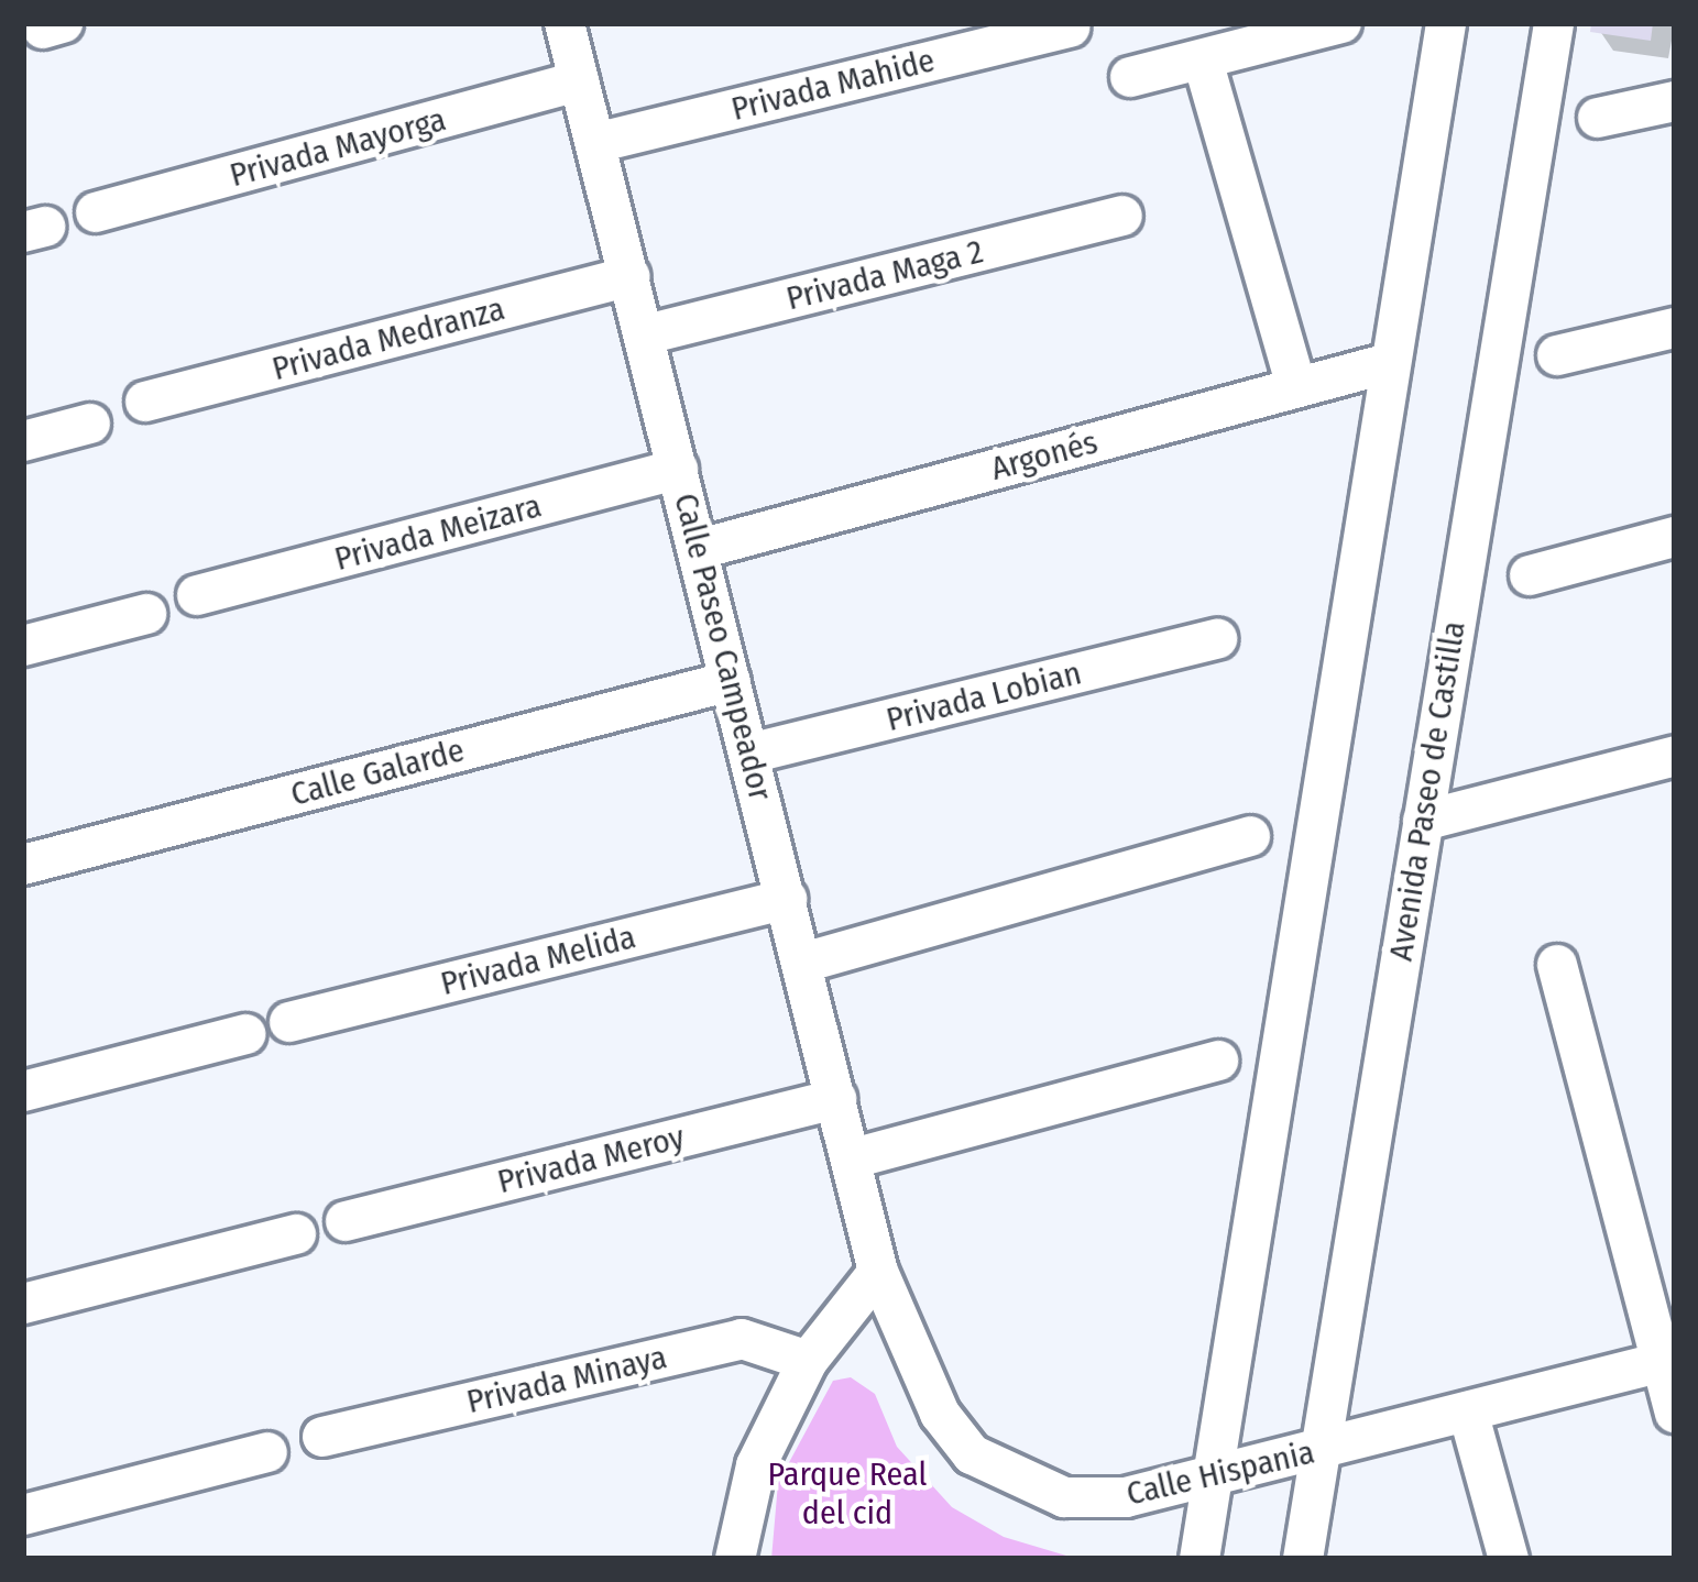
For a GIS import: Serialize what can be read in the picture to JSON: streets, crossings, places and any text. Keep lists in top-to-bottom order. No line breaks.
{"streets":{"street":["Privada Mahide","Privada Mayorga","Privada Maga 2","Privada Medranza","Argonés","Privada Meizara","Calle Paseo Campeador","Privada Lobian","Calle Galarde","Avenida Paseo de Castilla","Privada Melida","Privada Meroy","Privada Minaya","Calle Hispania"]},"crossings":[["Privada Mahide","Calle Paseo Campeador"],["Privada Mayorga","Calle Paseo Campeador"],["Privada Maga 2","Calle Paseo Campeador"],["Privada Medranza","Calle Paseo Campeador"],["Argonés","Calle Paseo Campeador"],["Privada Meizara","Calle Paseo Campeador"],["Calle Paseo Campeador","Privada Lobian"],["Calle Paseo Campeador","Calle Galarde"],["Calle Paseo Campeador","Privada Melida"],["Calle Paseo Campeador","Privada Meroy"],["Calle Paseo Campeador","Calle Hispania"],["Avenida Paseo de Castilla","Calle Hispania"]],"parks":["Parque Real del cid"]}
